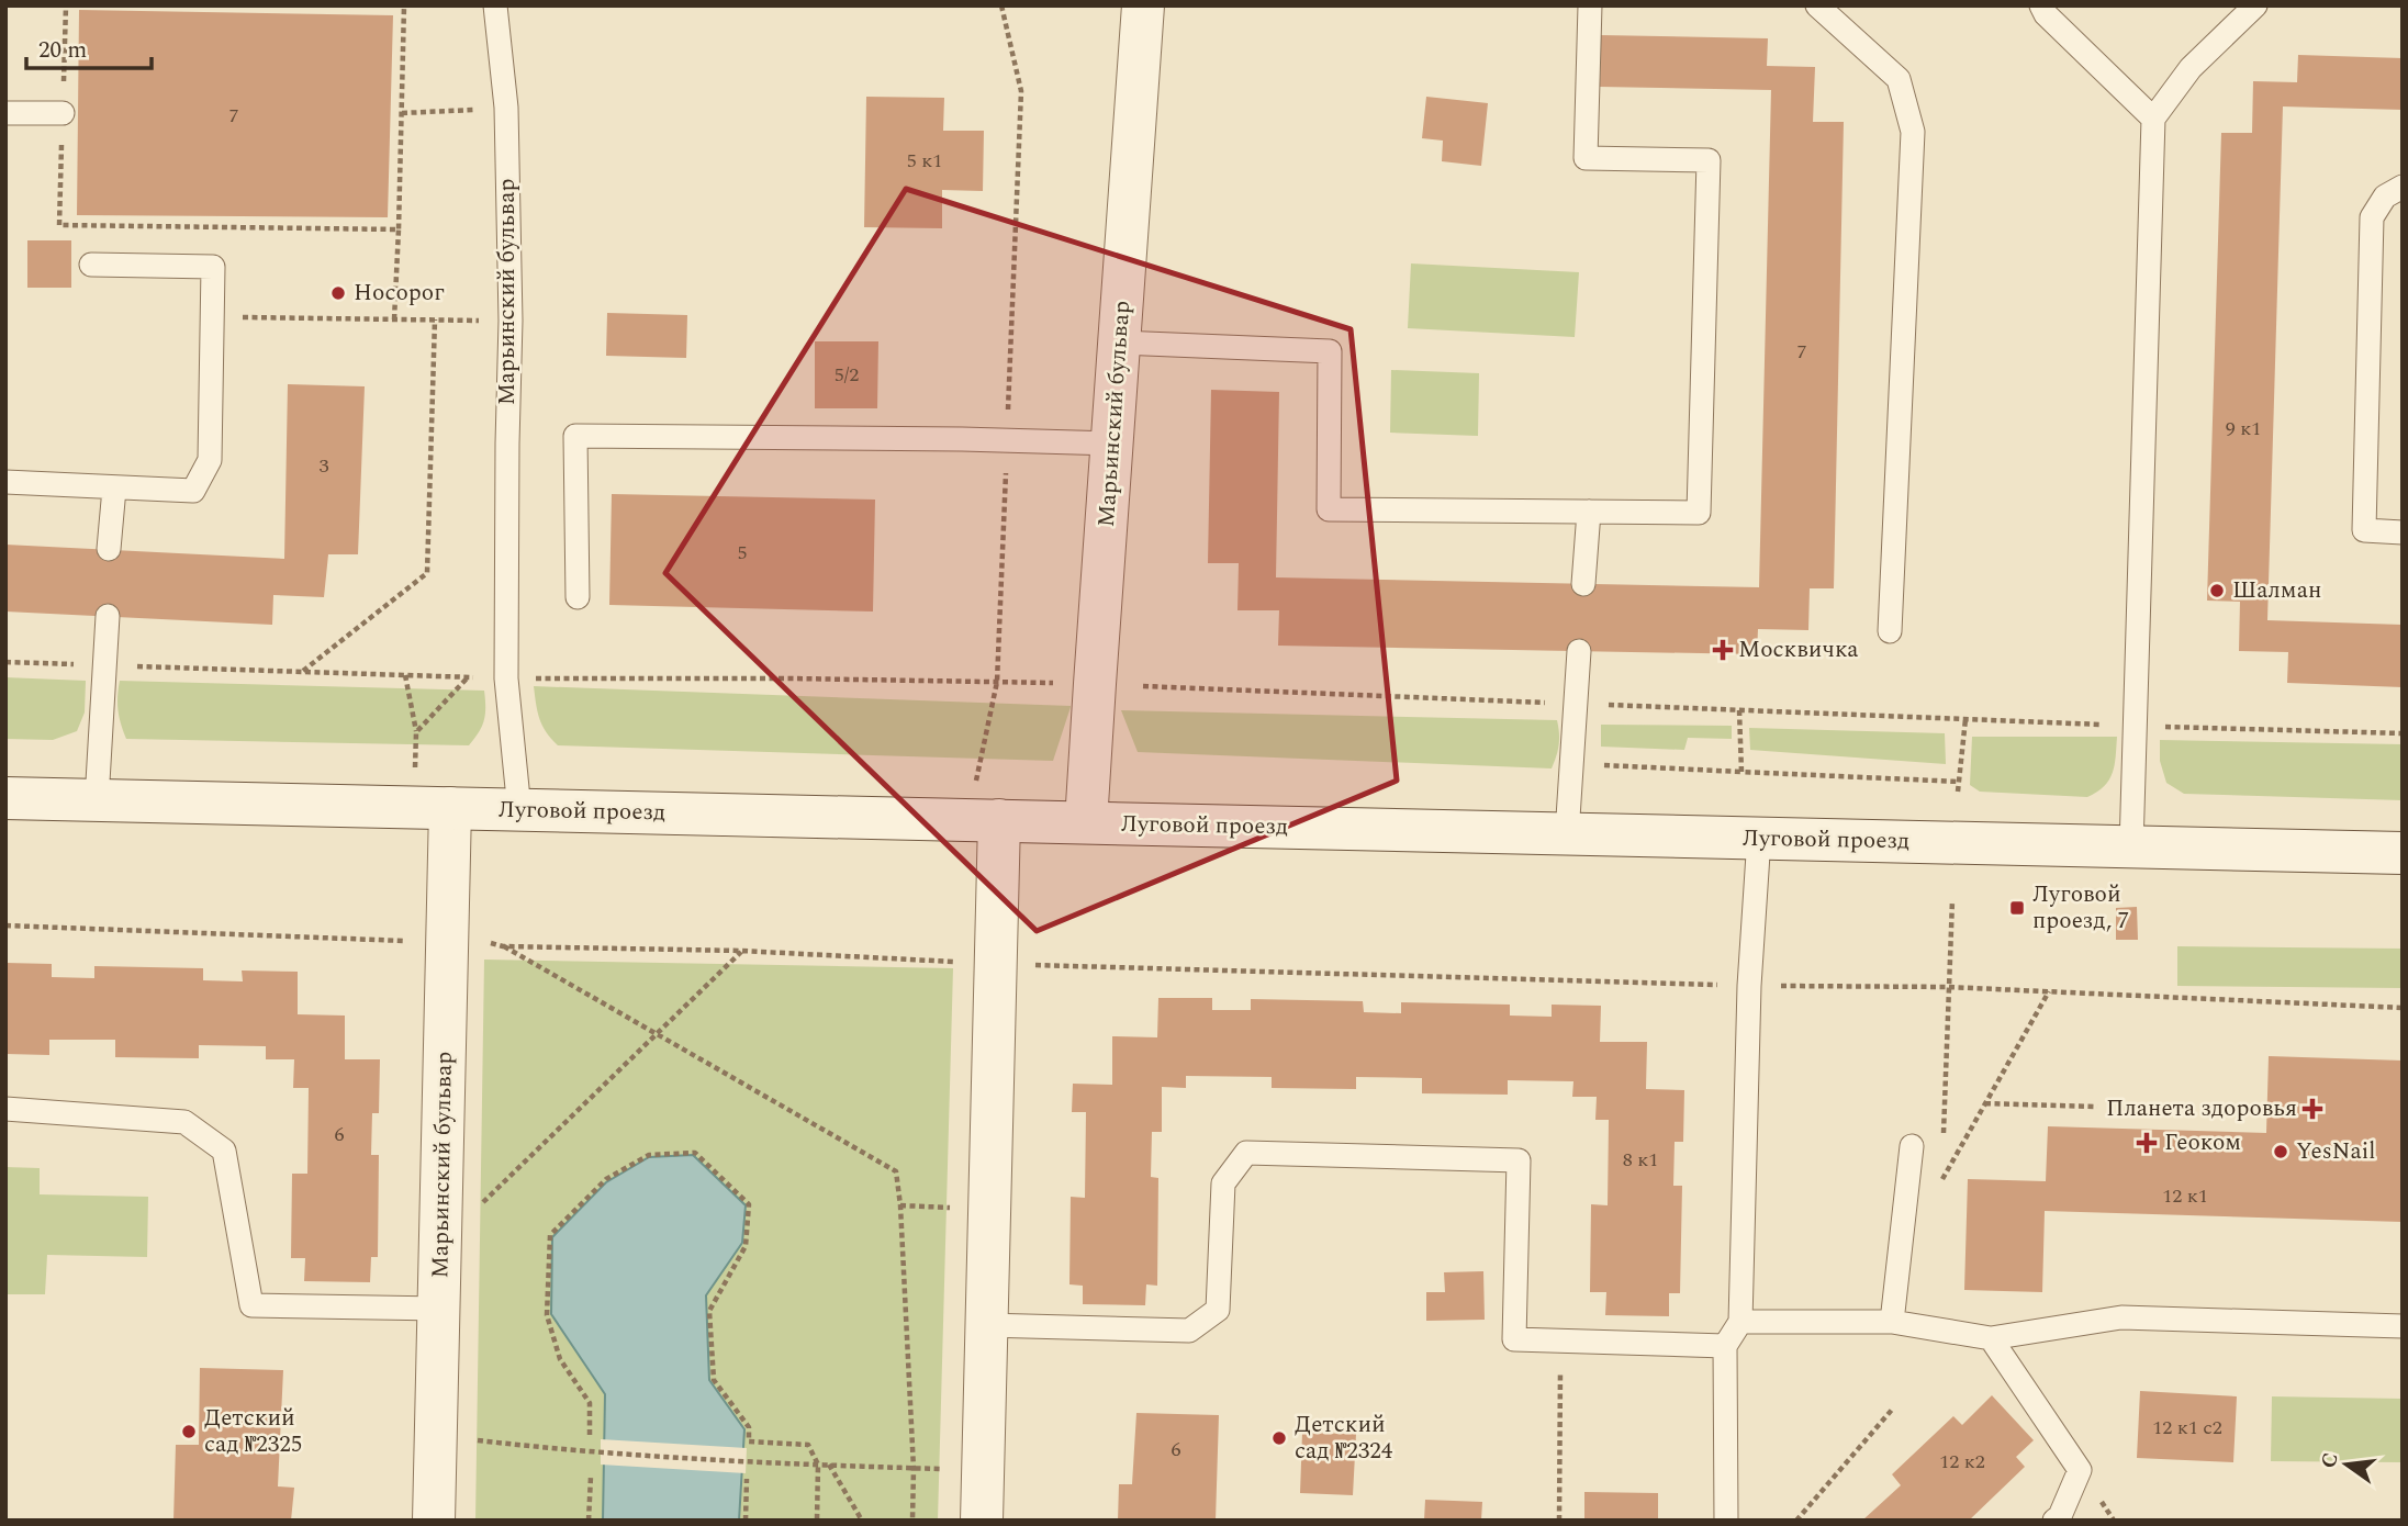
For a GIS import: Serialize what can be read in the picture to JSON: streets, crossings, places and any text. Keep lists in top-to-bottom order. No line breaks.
{"streets":{"street":["Марьинский бульвар","Луговой проезд"]},"crossings":[["Марьинский бульвар","Луговой проезд"]],"places":{"other":["Носорог","Шалман","YesNail","Детский сад №2325","Детский сад №2324"],"health":["Москвичка","Планета здоровья","Геоком"],"transit":["Луговой проезд, 7"]},"house_numbers":["7","5 к1","7","5/2","9 к1","3","5","6","8 к1","12 к1","12 к1 с2","6","12 к2"],"scale_bar":"20 m","north":"left"}
